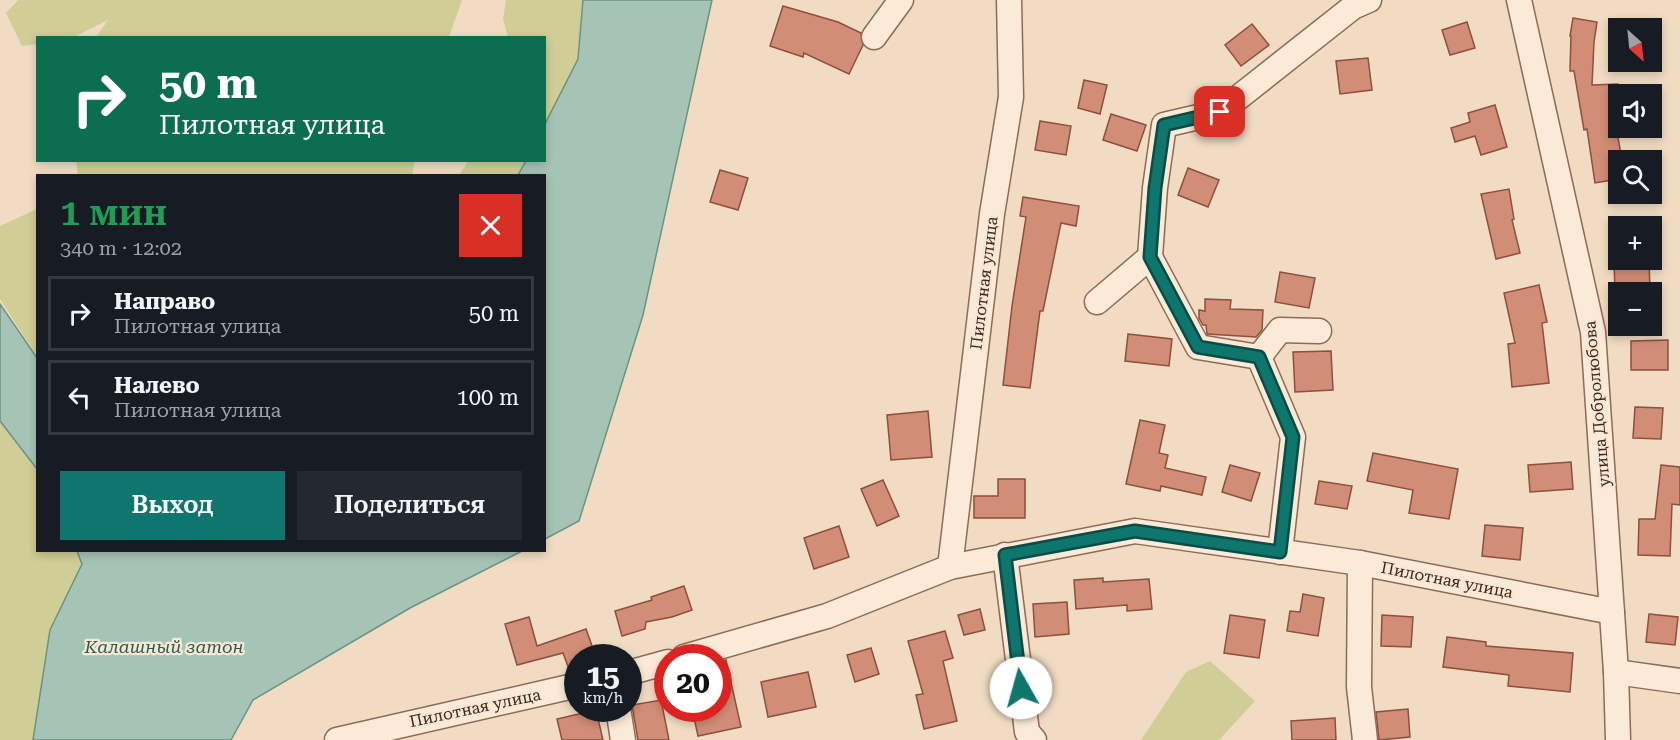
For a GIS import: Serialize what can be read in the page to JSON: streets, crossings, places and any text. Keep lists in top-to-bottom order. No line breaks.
{"streets":{"street":["Пилотная улица","улица Добролюбова"]},"crossings":[["Пилотная улица","улица Добролюбова"]],"water":["Калашный затон"],"north":"bottom right","page":{"map_buttons":["+","−"],"turn":["50 m","Пилотная улица"],"heading":["1 мин","340 m · 12:02"],"list":[{"name":"Направо","note":"Пилотная улица","value":"50 m"},{"name":"Налево","note":"Пилотная улица","value":"100 m"}],"buttons":["Выход","Поделиться"],"speed":"15 km/h","limit":"20"}}
